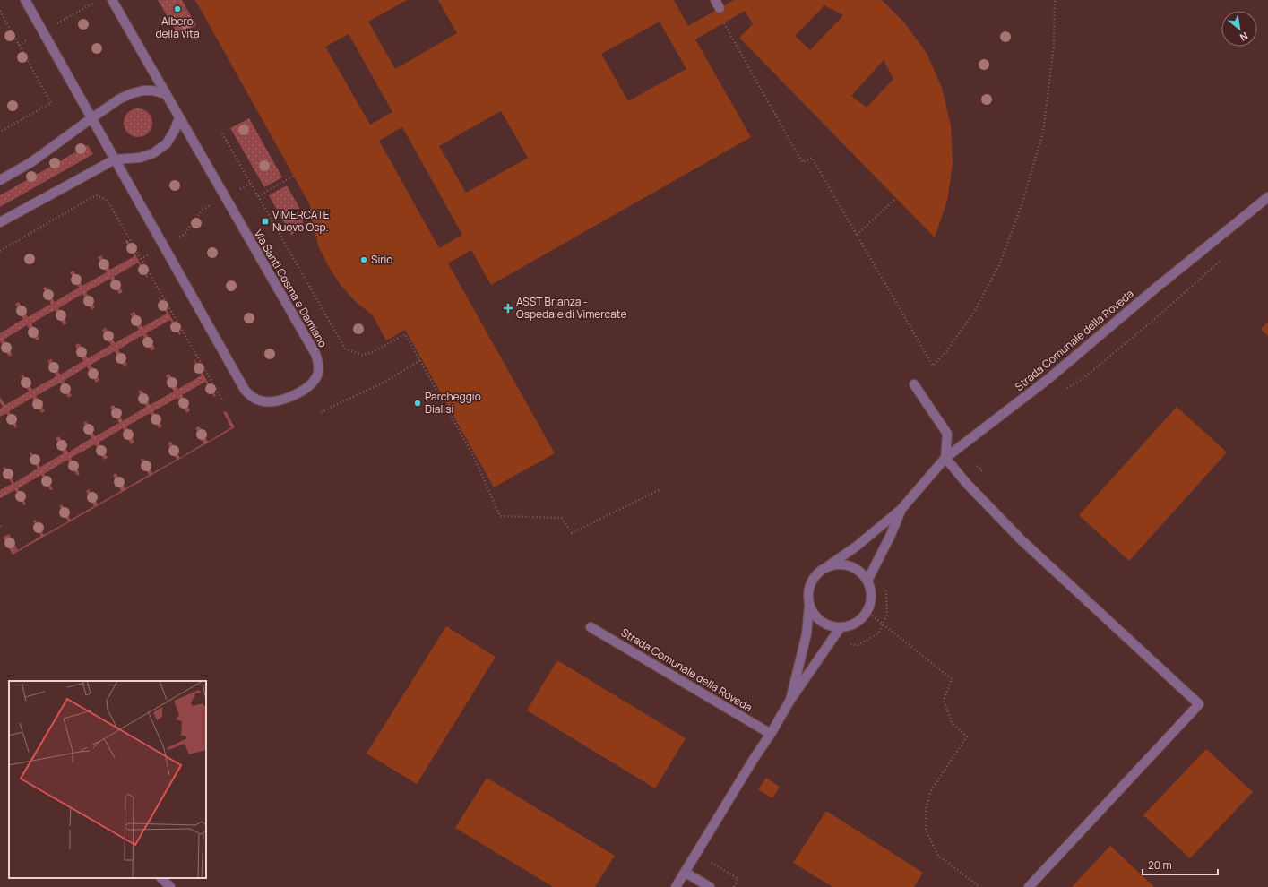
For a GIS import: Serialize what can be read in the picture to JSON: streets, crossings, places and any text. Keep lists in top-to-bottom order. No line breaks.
{"streets":{"street":["Via Santi Cosma e Damiano","Strada Comunale della Roveda"]},"places":{"other":["Albero della vita","Sirio","Parcheggio Dialisi"],"transit":["VIMERCATE Nuovo Osp."],"health":["ASST Brianza - Ospedale di Vimercate"]},"scale_bar":"20 m","north":"bottom right"}
